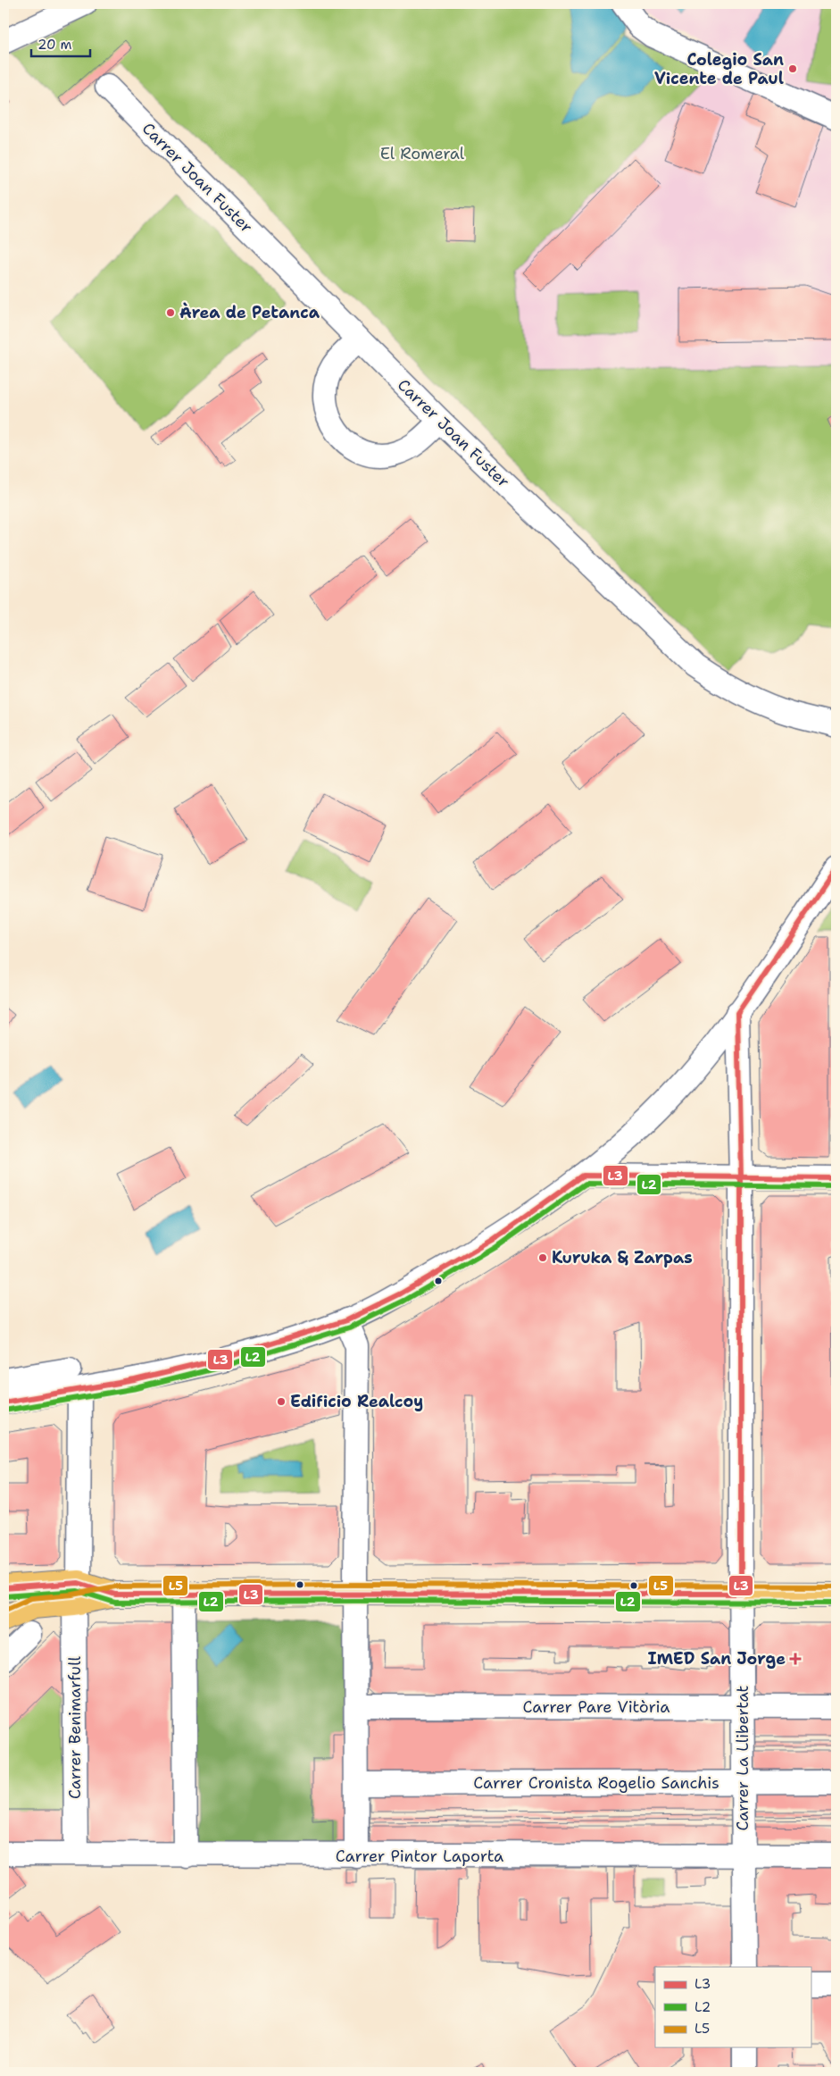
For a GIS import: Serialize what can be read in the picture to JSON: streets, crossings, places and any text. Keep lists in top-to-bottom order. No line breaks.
{"streets":{"street":["Carrer Joan Fuster","Carrer Pare Vitòria","Carrer Benimarfull","Carrer La Llibertat","Carrer Cronista Rogelio Sanchis","Carrer Pintor Laporta"]},"crossings":[["Carrer Pare Vitòria","Carrer La Llibertat"],["Carrer Benimarfull","Carrer Pintor Laporta"],["Carrer La Llibertat","Carrer Cronista Rogelio Sanchis"],["Carrer La Llibertat","Carrer Pintor Laporta"]],"parks":["El Romeral"],"places":{"other":["Colegio San Vicente de Paul","Àrea de Petanca","Kuruka & Zarpas","Edificio Realcoy"],"health":["IMED San Jorge"]},"lines":["transit line L3","transit line L2","transit line L5"],"legend":["L3","L2","L5"],"scale_bar":"20 m"}
